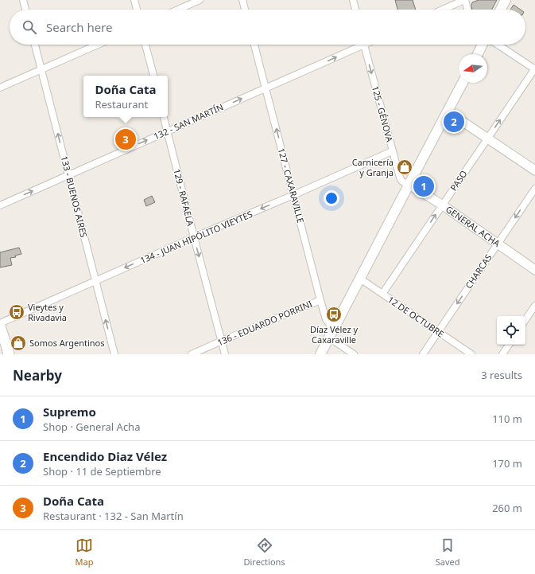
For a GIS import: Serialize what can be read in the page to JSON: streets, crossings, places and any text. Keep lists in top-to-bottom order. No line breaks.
{"streets":{"street":["125 - GÉNOVA","132 - SAN MARTÍN","PASO","127 - CAXARAVILLE","133 - BUENOS AIRES","129 - RAFAELA","GENERAL ACHA","134 - JUAN HIPÓLITO VIEYTES","CHARCAS","12 DE OCTUBRE","136 - EDUARDO PORRINI"]},"crossings":[["125 - GÉNOVA","GENERAL ACHA"],["125 - GÉNOVA","134 - JUAN HIPÓLITO VIEYTES"],["132 - SAN MARTÍN","127 - CAXARAVILLE"],["132 - SAN MARTÍN","133 - BUENOS AIRES"],["132 - SAN MARTÍN","129 - RAFAELA"],["PASO","GENERAL ACHA"],["PASO","12 DE OCTUBRE"],["127 - CAXARAVILLE","134 - JUAN HIPÓLITO VIEYTES"],["127 - CAXARAVILLE","136 - EDUARDO PORRINI"],["133 - BUENOS AIRES","134 - JUAN HIPÓLITO VIEYTES"],["129 - RAFAELA","134 - JUAN HIPÓLITO VIEYTES"],["129 - RAFAELA","136 - EDUARDO PORRINI"],["GENERAL ACHA","CHARCAS"],["CHARCAS","12 DE OCTUBRE"]],"one_way":["125 - GÉNOVA","132 - SAN MARTÍN","PASO","127 - CAXARAVILLE","133 - BUENOS AIRES","129 - RAFAELA","134 - JUAN HIPÓLITO VIEYTES","CHARCAS"],"places":{"shop":["Carnicería y Granja","Somos Argentinos"],"bus stop":["Vieytes y Rivadavia","Díaz Vélez y Caxaraville"]},"north":"left","page":{"search":"Search here","popup":["Doña Cata","Restaurant"],"pins":["2","3","1"],"heading":["Nearby","3 results"],"list":[{"mark":"1","name":"Supremo","note":"Shop · General Acha","value":"110 m"},{"mark":"2","name":"Encendido Diaz Vélez","note":"Shop · 11 de Septiembre","value":"170 m"},{"mark":"3","name":"Doña Cata","note":"Restaurant · 132 - San Martín","value":"260 m"}],"nav":["Map","Directions","Saved"]}}
